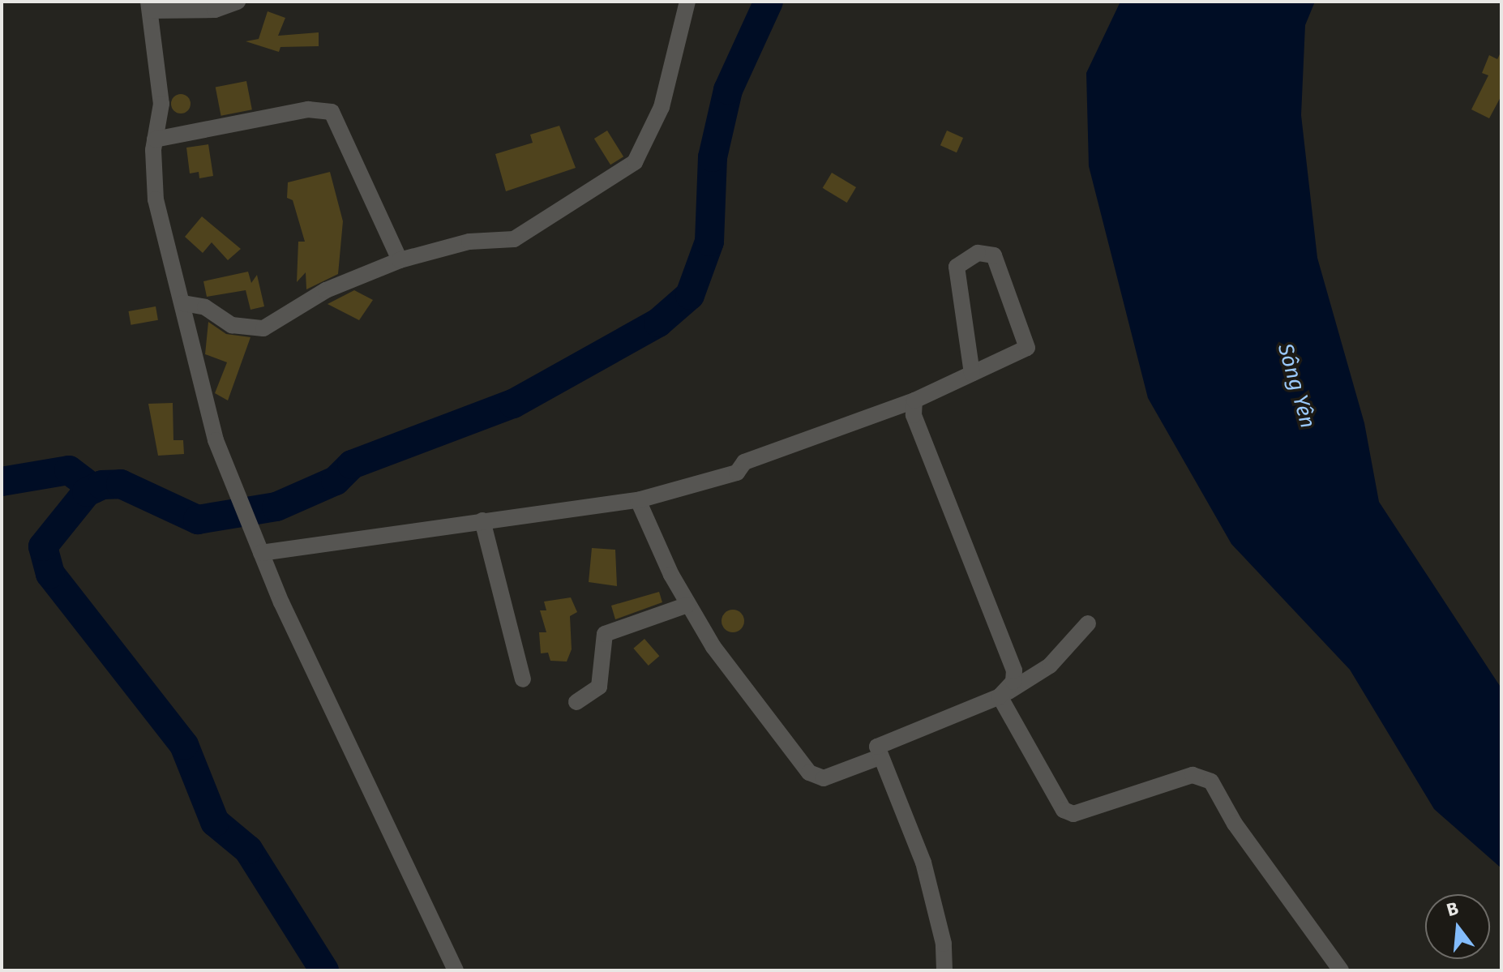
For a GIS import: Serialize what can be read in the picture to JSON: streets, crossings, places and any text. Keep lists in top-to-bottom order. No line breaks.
{"water":["Sông Yên"],"north":"top"}
